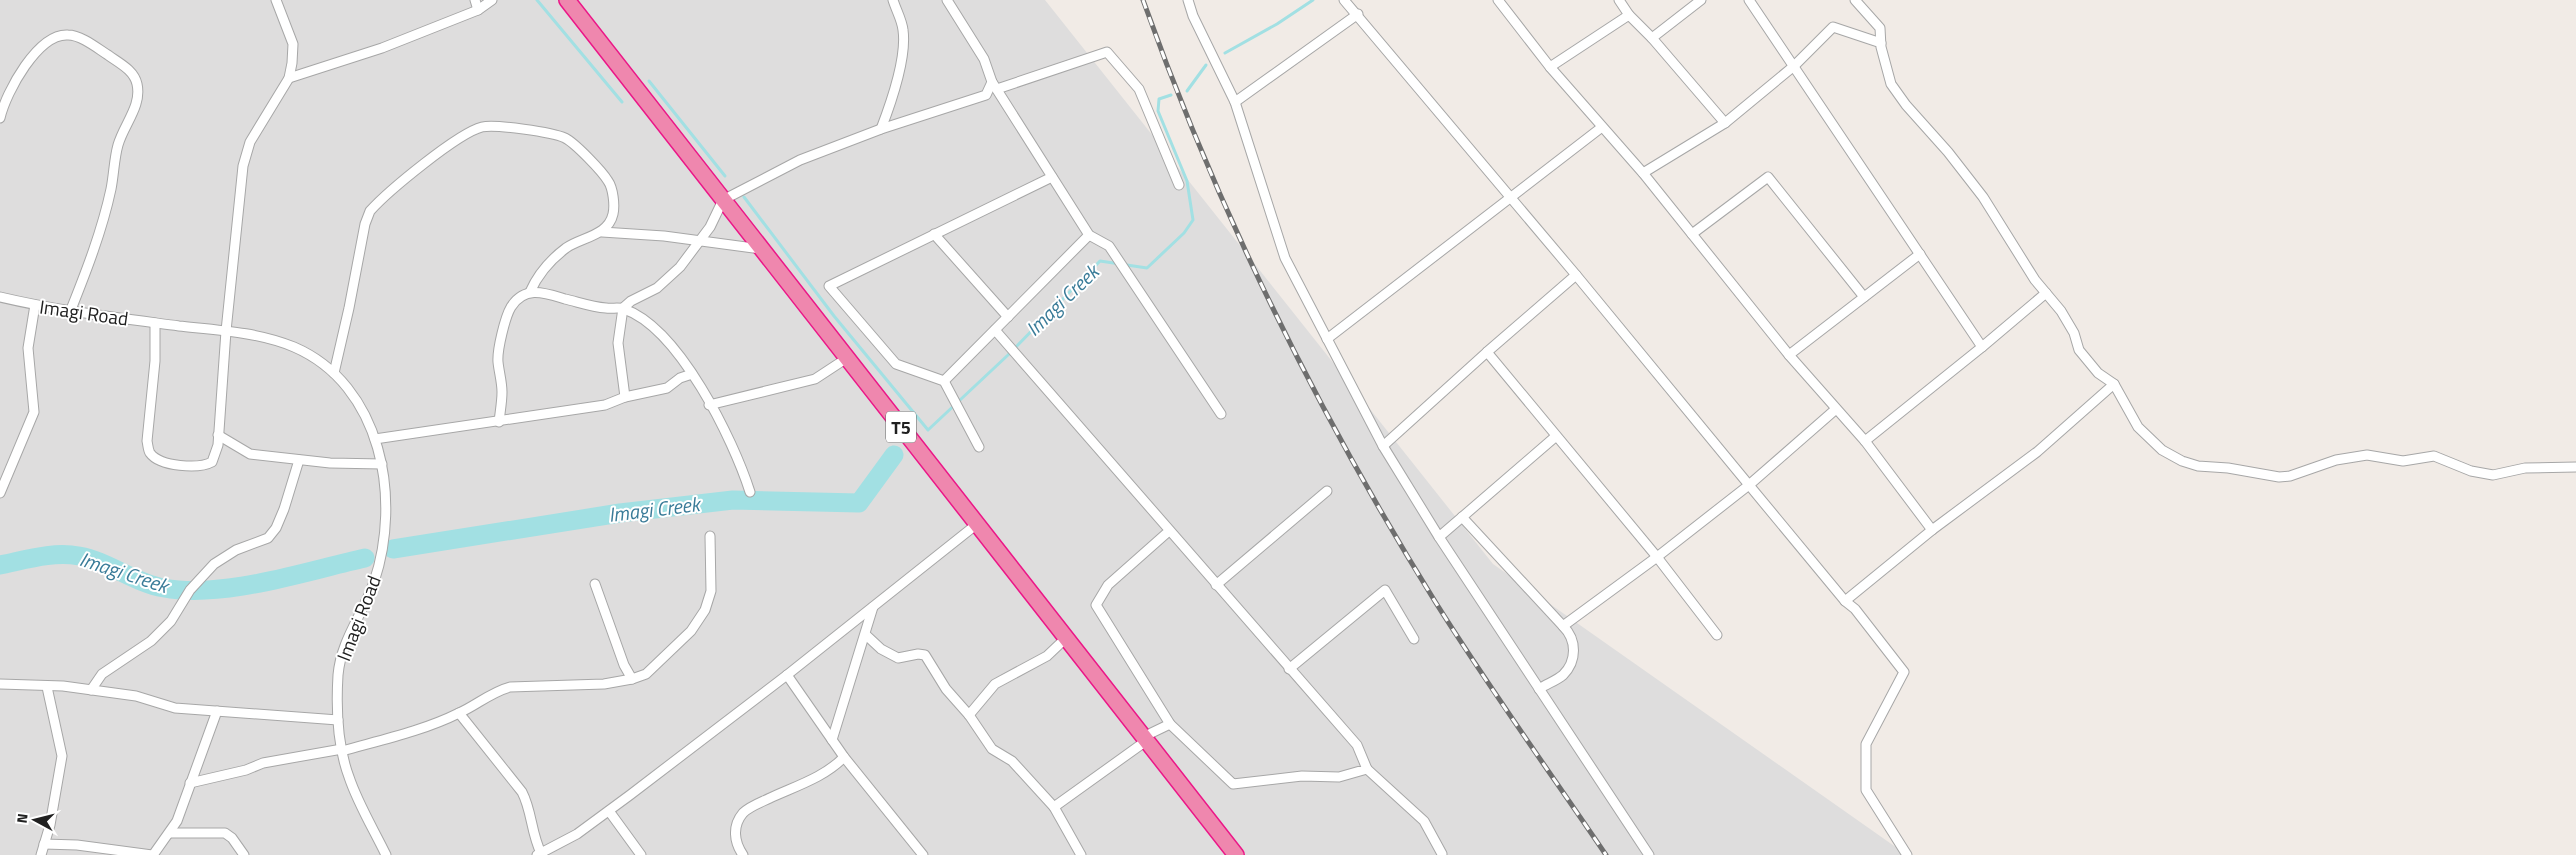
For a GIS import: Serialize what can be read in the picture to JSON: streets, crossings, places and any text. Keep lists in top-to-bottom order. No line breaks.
{"streets":{"highway":["T5"],"street":["Imagi Road"]},"water":["Imagi Creek"],"north":"left"}
